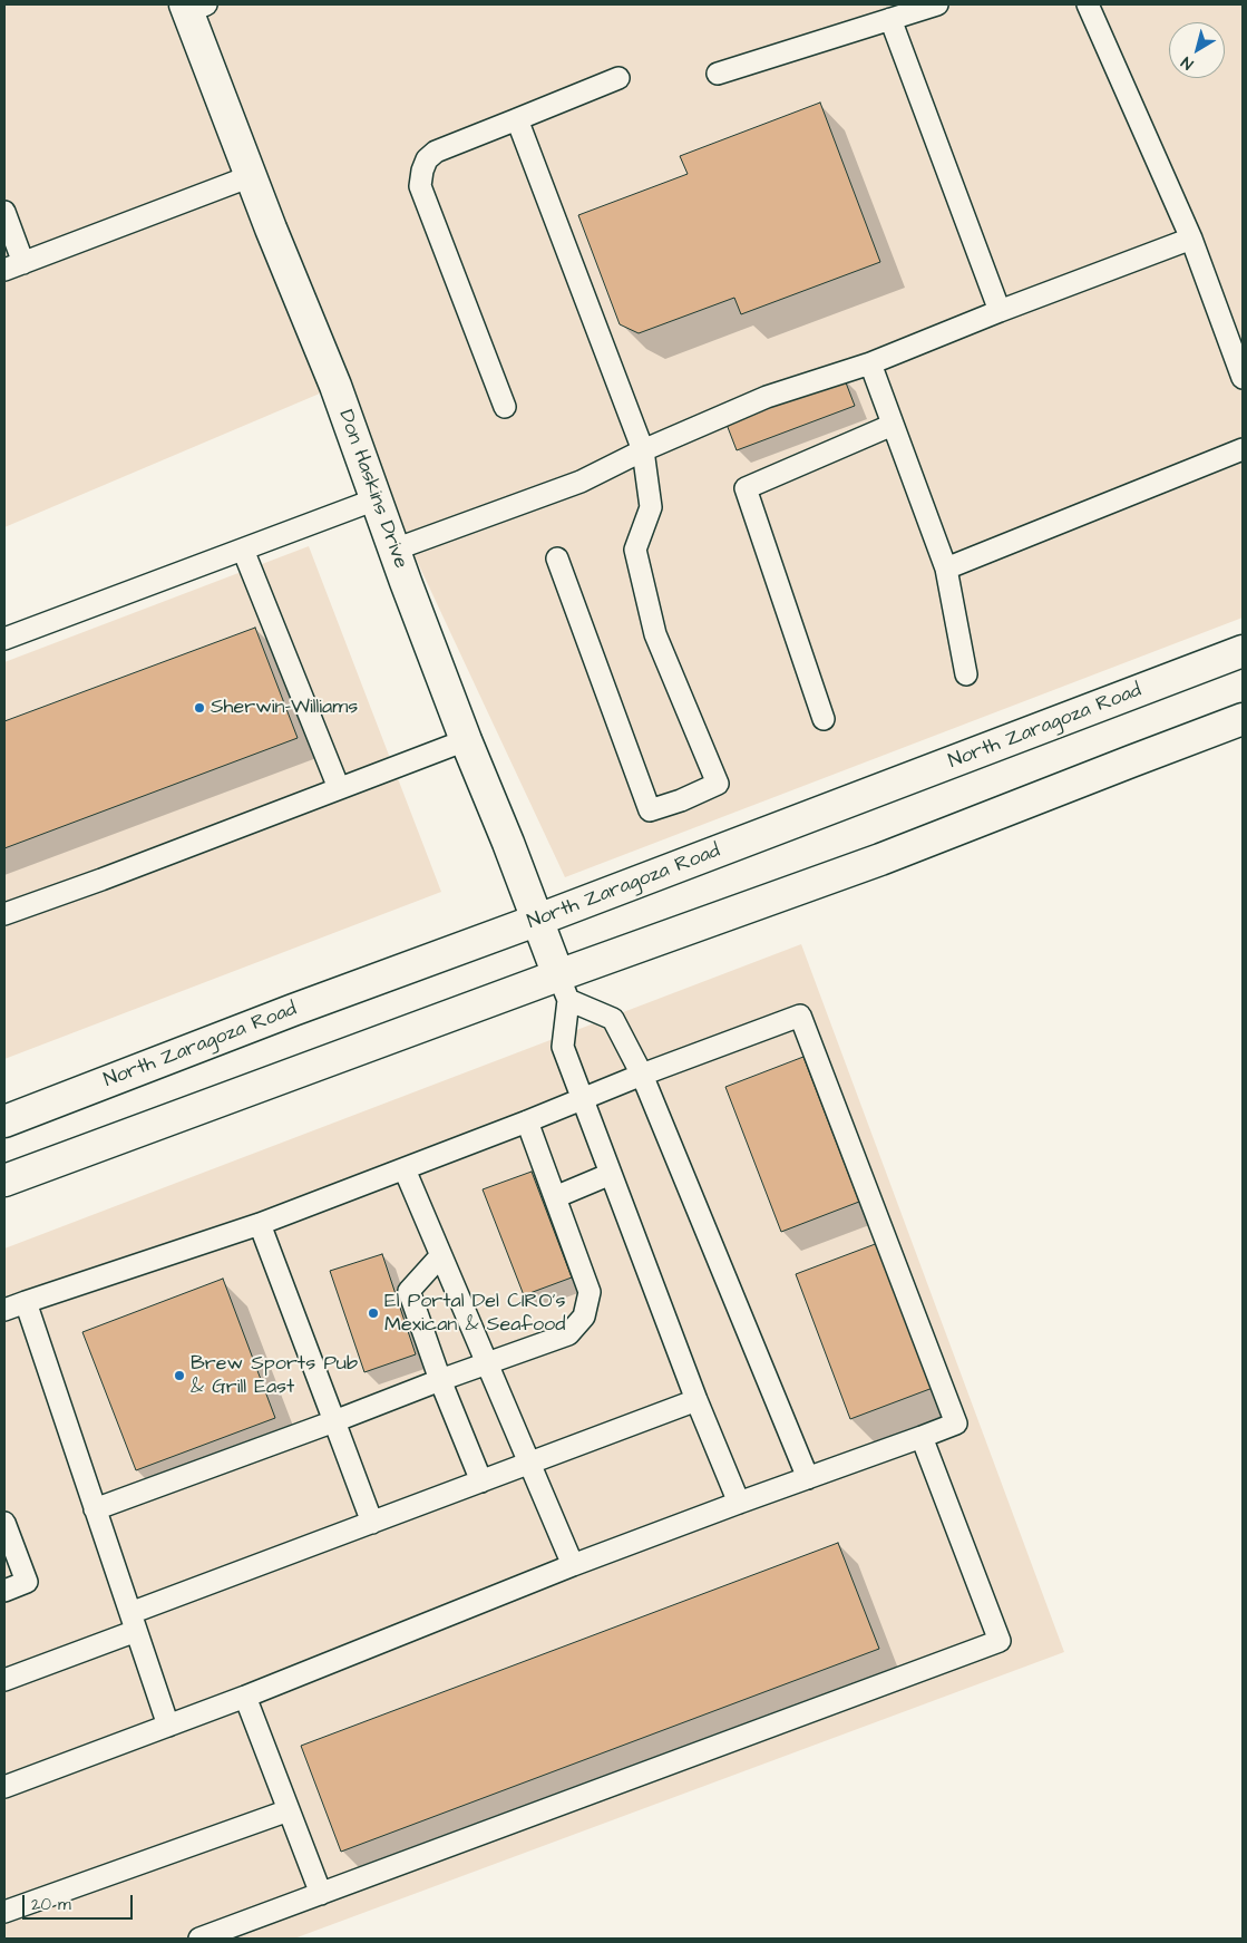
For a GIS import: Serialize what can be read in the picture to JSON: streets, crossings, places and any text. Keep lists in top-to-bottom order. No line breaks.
{"streets":{"main road":["Don Haskins Drive","North Zaragoza Road"]},"crossings":[["Don Haskins Drive","North Zaragoza Road"]],"places":["Sherwin-Williams","El Portal Del CIRO's Mexican & Seafood","Brew Sports Pub & Grill East"],"scale_bar":"20 m","north":"bottom left"}
